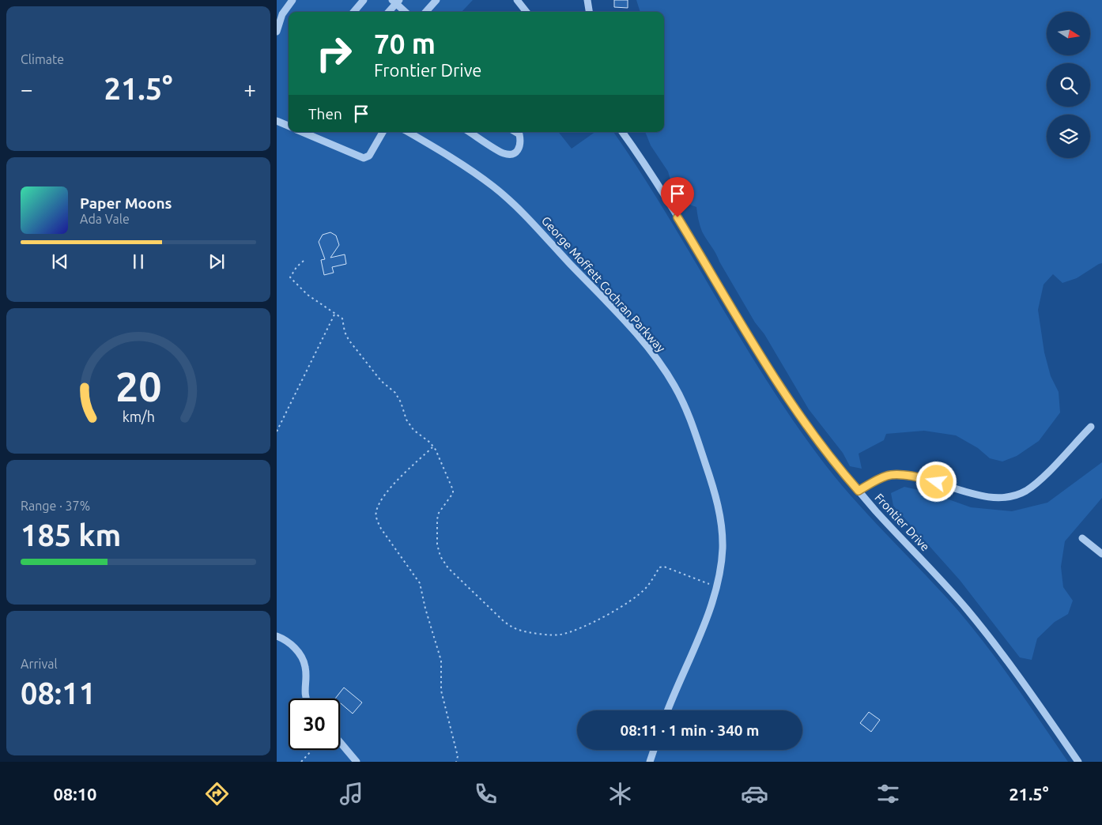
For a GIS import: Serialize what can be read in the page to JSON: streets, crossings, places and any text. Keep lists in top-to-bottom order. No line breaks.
{"streets":{"street":["George Moffett Cochran Parkway","Frontier Drive"]},"north":"right","page":{"tile":["Climate",["Range · 37%","185 km"],["Arrival","08:11"]],"turn":["70 m","Frontier Drive"],"heat":["−","21.5°","+"],"then":"Then","song":["Paper Moons","Ada Vale"],"limit":"30","trip":"08:11 · 1 min · 340 m","tabs":["08:10","21.5°"],"gauge":["20","km/h"]}}
